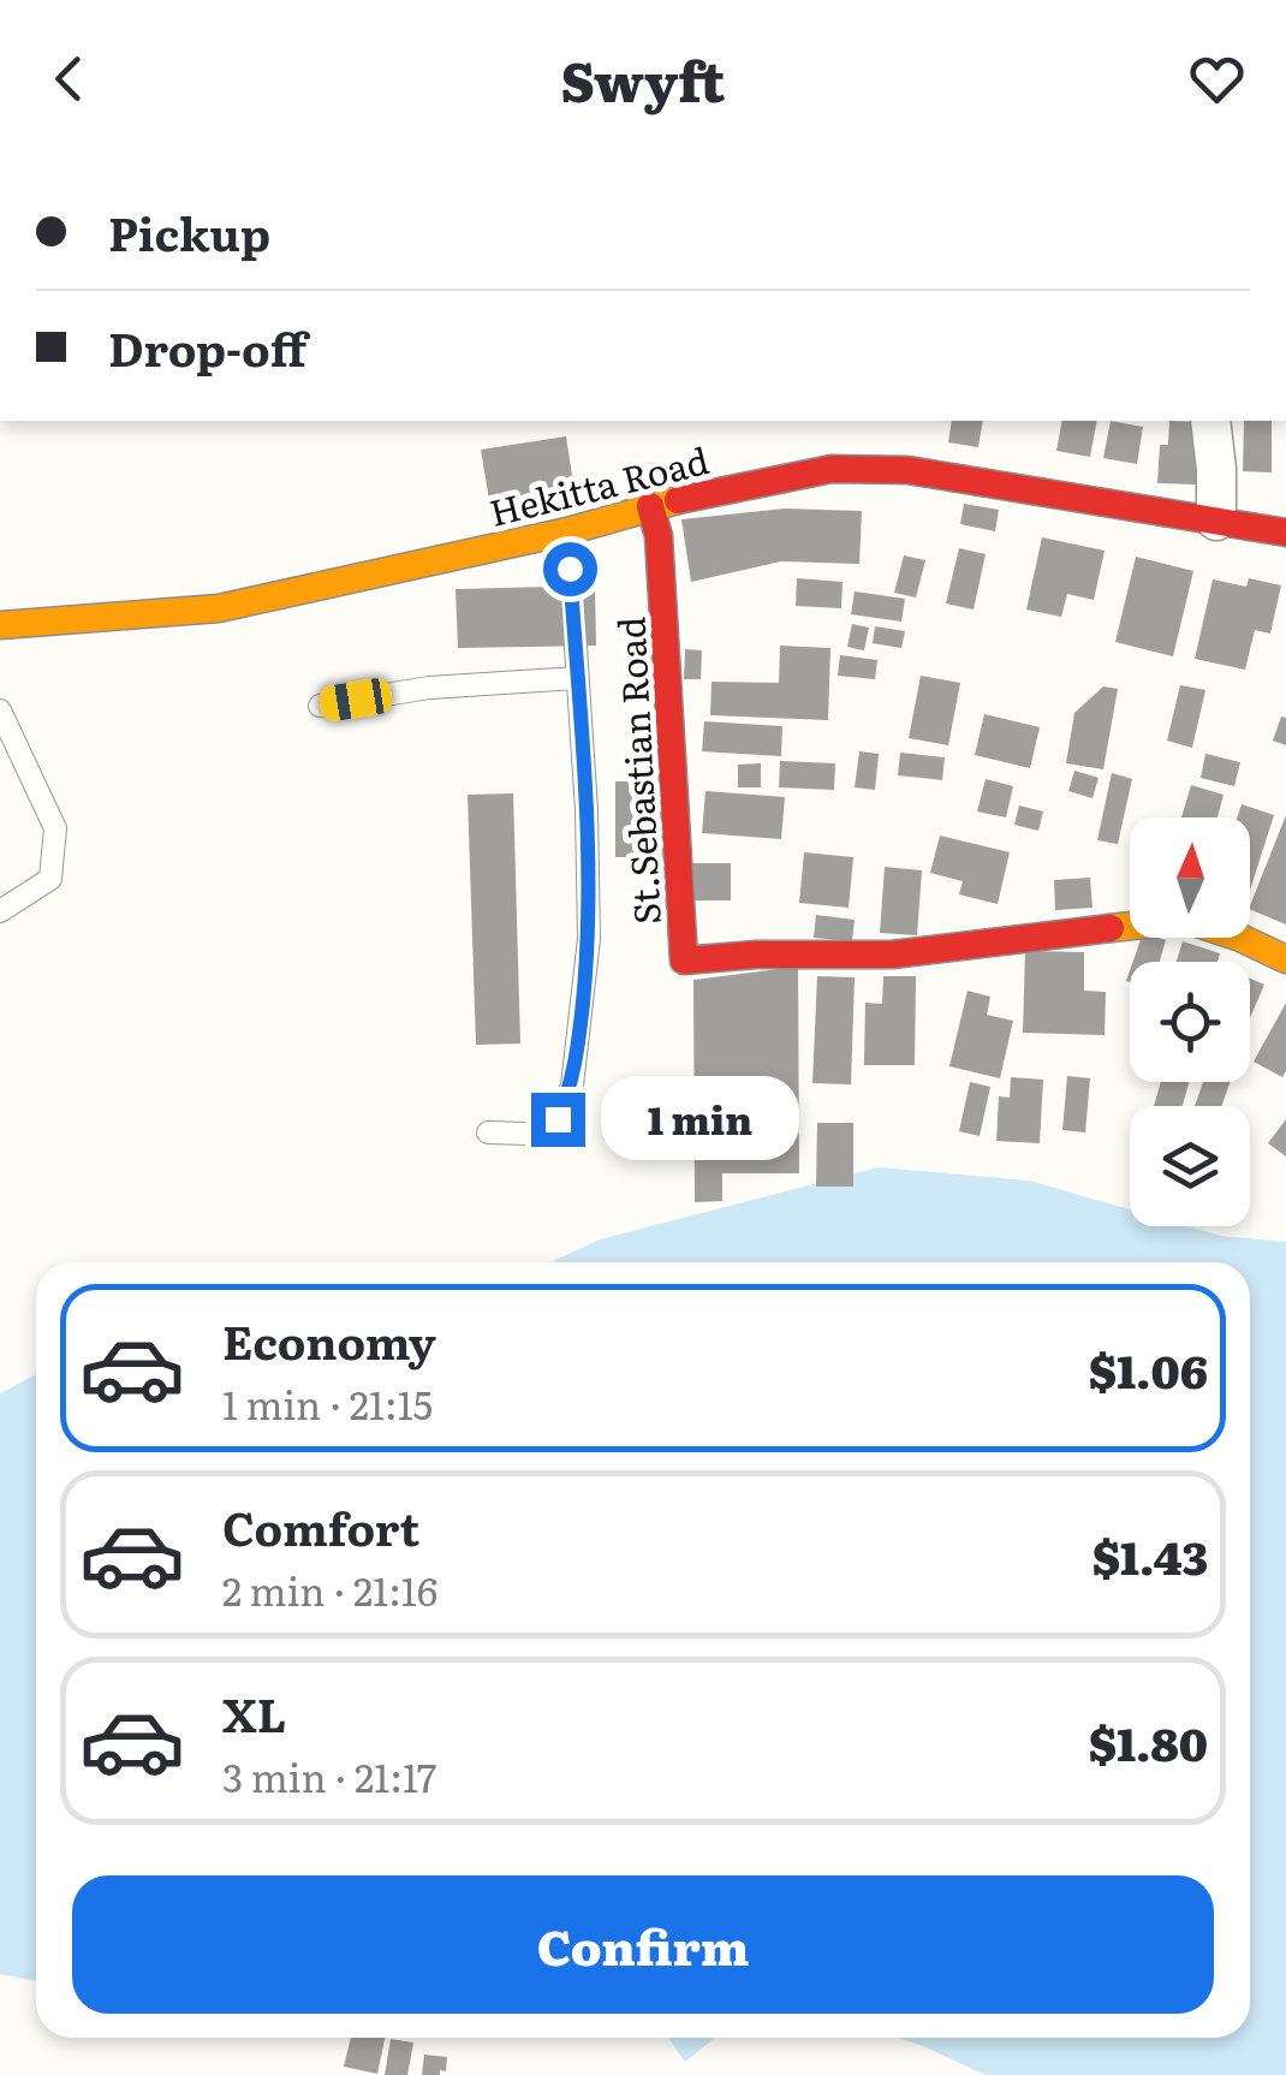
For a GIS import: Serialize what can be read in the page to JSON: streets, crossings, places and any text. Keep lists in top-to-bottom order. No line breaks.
{"streets":{"main road":["Hekitta Road","St.Sebastian Road"]},"crossings":[["Hekitta Road","St.Sebastian Road"]],"north":"top","page":{"header":"Swyft","banner":["Pickup","Drop-off"],"bubble":"1 min","list":[{"name":"Economy","note":"1 min · 21:15","value":"$1.06"},{"name":"Comfort","note":"2 min · 21:16","value":"$1.43"},{"name":"XL","note":"3 min · 21:17","value":"$1.80"}],"buttons":"Confirm"}}
